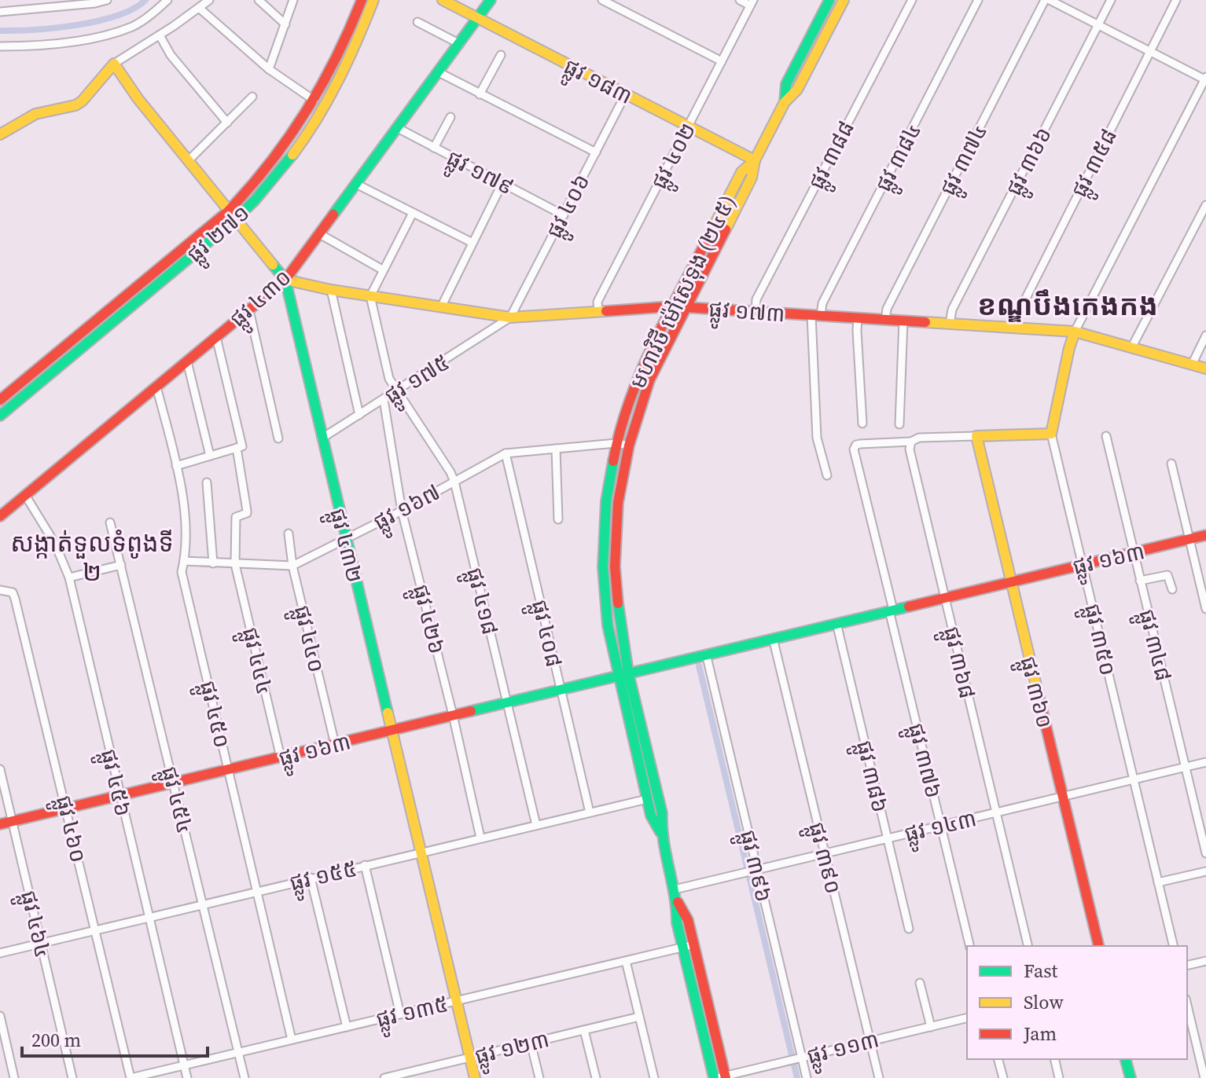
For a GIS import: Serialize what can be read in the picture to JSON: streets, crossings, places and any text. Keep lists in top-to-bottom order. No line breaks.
{"streets":{"street":["ផ្លូវ ១៨៣","ផ្លូវ ៣៨៨","ផ្លូវ ៤០២","ផ្លូវ ៣៨៤","ផ្លូវ ៣៧៤","ផ្លូវ ៣៦៦","ផ្លូវ ៣៥៨","ផ្លូវ ១៧៩","ផ្លូវ ៤០៦","ផ្លូវ ២៧១","មហាវិថី ម៉ៅសេទុង (២៤៥)","ផ្លូវ ៤៣០","ផ្លូវ ១៧៣","ផ្លូវ ១៧៥","ផ្លូវ ១៦៧","ផ្លូវ ៤៣២","ផ្លូវ ១៦៣","ផ្លូវ ៤១៨","ផ្លូវ ៤២៦","ផ្លូវ ៤០៨","ផ្លូវ ៤៤០","ផ្លូវ ៣៥០","ផ្លូវ ៣៤៨","ផ្លូវ ៤៤៤","ផ្លូវ ៣៦៨","ផ្លូវ ៣៦០","ផ្លូវ ៤៥០","ផ្លូវ ៣៧៦","ផ្លូវ ៣៨៦","ផ្លូវ ៤៥៦","ផ្លូវ ៤៥៤","ផ្លូវ ១៤៣","ផ្លូវ ៤៦០","ផ្លូវ ៣៩០","ផ្លូវ ៣៩៦","ផ្លូវ ១៥៥","ផ្លូវ ៤៦៤","ផ្លូវ ១៣៥","ផ្លូវ ១២៣","ផ្លូវ ១១៣"]},"crossings":[["ផ្លូវ ១៨៣","ផ្លូវ ៤០២"],["ផ្លូវ ១៨៣","ផ្លូវ ៤០៦"],["ផ្លូវ ១៨៣","មហាវិថី ម៉ៅសេទុង (២៤៥)"],["ផ្លូវ ១៨៣","ផ្លូវ ៤៣០"],["ផ្លូវ ៣៨៨","ផ្លូវ ១៧៣"],["ផ្លូវ ៤០២","ផ្លូវ ១៧៣"],["ផ្លូវ ៣៨៤","ផ្លូវ ១៧៣"],["ផ្លូវ ៣៧៤","ផ្លូវ ១៧៣"],["ផ្លូវ ៣៦៦","ផ្លូវ ១៧៣"],["ផ្លូវ ៣៥៨","ផ្លូវ ១៧៣"],["ផ្លូវ ១៧៩","ផ្លូវ ៤០៦"],["ផ្លូវ ១៧៩","ផ្លូវ ៤៣០"],["ផ្លូវ ៤០៦","ផ្លូវ ១៧៣"],["ផ្លូវ ៤០៦","ផ្លូវ ១៧៥"],["ផ្លូវ ២៧១","ផ្លូវ ៤៣២"],["មហាវិថី ម៉ៅសេទុង (២៤៥)","ផ្លូវ ១៧៣"],["មហាវិថី ម៉ៅសេទុង (២៤៥)","ផ្លូវ ១៦៧"],["មហាវិថី ម៉ៅសេទុង (២៤៥)","ផ្លូវ ១៦៣"],["មហាវិថី ម៉ៅសេទុង (២៤៥)","ផ្លូវ ១៤៣"],["មហាវិថី ម៉ៅសេទុង (២៤៥)","ផ្លូវ ១៥៥"],["មហាវិថី ម៉ៅសេទុង (២៤៥)","ផ្លូវ ១៣៥"],["មហាវិថី ម៉ៅសេទុង (២៤៥)","ផ្លូវ ១១៣"],["ផ្លូវ ៤៣០","ផ្លូវ ១៧៣"],["ផ្លូវ ៤៣០","ផ្លូវ ៤៣២"],["ផ្លូវ ៤៣០","ផ្លូវ ៤៥០"],["ផ្លូវ ៤៣០","ផ្លូវ ៤៥៦"],["ផ្លូវ ១៧៣","ផ្លូវ ១៧៥"],["ផ្លូវ ១៧៣","ផ្លូវ ៤៣២"],["ផ្លូវ ១៧៣","ផ្លូវ ៤១៨"],["ផ្លូវ ១៧៣","ផ្លូវ ៣៥០"],["ផ្លូវ ១៧៥","ផ្លូវ ៤៣២"],["ផ្លូវ ១៧៥","ផ្លូវ ៤១៨"],["ផ្លូវ ១៧៥","ផ្លូវ ៤២៦"],["ផ្លូវ ១៦៧","ផ្លូវ ៤៣២"],["ផ្លូវ ១៦៧","ផ្លូវ ៤១៨"],["ផ្លូវ ១៦៧","ផ្លូវ ៤២៦"],["ផ្លូវ ១៦៧","ផ្លូវ ៤០៨"],["ផ្លូវ ១៦៧","ផ្លូវ ៤៤០"],["ផ្លូវ ១៦៧","ផ្លូវ ៤៤៤"],["ផ្លូវ ១៦៧","ផ្លូវ ៤៥០"],["ផ្លូវ ៤៣២","ផ្លូវ ១៦៣"],["ផ្លូវ ៤៣២","ផ្លូវ ១៥៥"],["ផ្លូវ ៤៣២","ផ្លូវ ១៣៥"],["ផ្លូវ ៤៣២","ផ្លូវ ១២៣"],["ផ្លូវ ១៦៣","ផ្លូវ ៤១៨"],["ផ្លូវ ១៦៣","ផ្លូវ ៤២៦"],["ផ្លូវ ១៦៣","ផ្លូវ ៤០៨"],["ផ្លូវ ១៦៣","ផ្លូវ ៤៤០"],["ផ្លូវ ១៦៣","ផ្លូវ ៣៥០"],["ផ្លូវ ១៦៣","ផ្លូវ ៣៤៨"],["ផ្លូវ ១៦៣","ផ្លូវ ៤៤៤"],["ផ្លូវ ១៦៣","ផ្លូវ ៣៦៨"],["ផ្លូវ ១៦៣","ផ្លូវ ៣៦០"],["ផ្លូវ ១៦៣","ផ្លូវ ៤៥០"],["ផ្លូវ ១៦៣","ផ្លូវ ៣៧៦"],["ផ្លូវ ១៦៣","ផ្លូវ ៣៨៦"],["ផ្លូវ ១៦៣","ផ្លូវ ៤៥៦"],["ផ្លូវ ១៦៣","ផ្លូវ ៤៥៤"],["ផ្លូវ ១៦៣","ផ្លូវ ៤៦០"],["ផ្លូវ ១៦៣","ផ្លូវ ៣៩០"],["ផ្លូវ ១៦៣","ផ្លូវ ៣៩៦"],["ផ្លូវ ១៦៣","ផ្លូវ ៤៦៤"],["ផ្លូវ ៤១៨","ផ្លូវ ១៥៥"],["ផ្លូវ ៤២៦","ផ្លូវ ១៥៥"],["ផ្លូវ ៤០៨","ផ្លូវ ១៥៥"],["ផ្លូវ ៣៥០","ផ្លូវ ១៤៣"],["ផ្លូវ ៣៤៨","ផ្លូវ ១៤៣"],["ផ្លូវ ៣៦៨","ផ្លូវ ៣៧៦"],["ផ្លូវ ៣៦៨","ផ្លូវ ១៤៣"],["ផ្លូវ ៣៦០","ផ្លូវ ១៤៣"],["ផ្លូវ ៤៥០","ផ្លូវ ១៥៥"],["ផ្លូវ ៤៥០","ផ្លូវ ១៣៥"],["ផ្លូវ ៣៧៦","ផ្លូវ ១៤៣"],["ផ្លូវ ៣៨៦","ផ្លូវ ១៤៣"],["ផ្លូវ ៤៥៦","ផ្លូវ ១៥៥"],["ផ្លូវ ៤៥៦","ផ្លូវ ១៣៥"],["ផ្លូវ ៤៥៤","ផ្លូវ ១៥៥"],["ផ្លូវ ៤៥៤","ផ្លូវ ១៣៥"],["ផ្លូវ ១៤៣","ផ្លូវ ៣៩០"],["ផ្លូវ ១៤៣","ផ្លូវ ៣៩៦"],["ផ្លូវ ៤៦០","ផ្លូវ ១៥៥"],["ផ្លូវ ៤៦០","ផ្លូវ ១៣៥"],["ផ្លូវ ៣៩០","ផ្លូវ ១១៣"],["ផ្លូវ ៣៩៦","ផ្លូវ ១១៣"],["ផ្លូវ ១៥៥","ផ្លូវ ៤៦៤"]],"districts":["ខណ្ឌបឹងកេងកង","សង្កាត់ទួលទំពូងទី ២"],"legend":["Fast","Slow","Jam"],"scale_bar":"200 m"}
